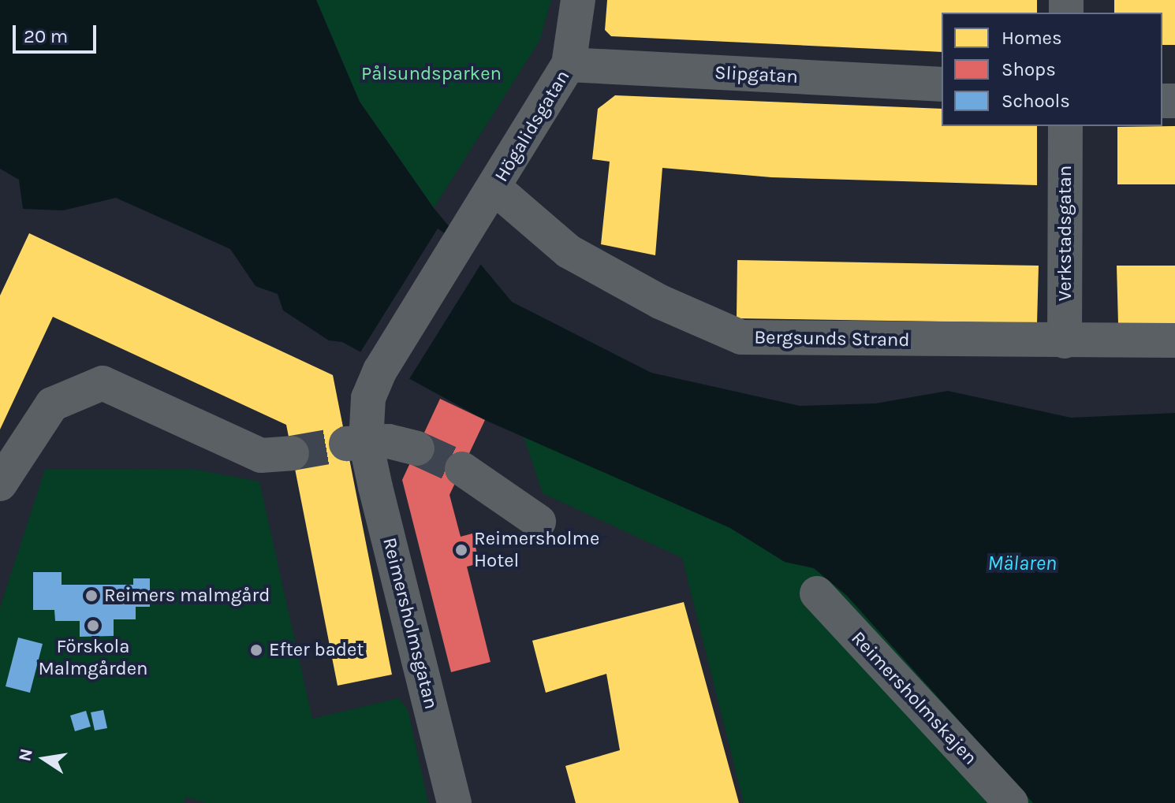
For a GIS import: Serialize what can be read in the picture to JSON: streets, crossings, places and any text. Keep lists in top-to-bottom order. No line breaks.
{"streets":{"street":["Slipgatan","Högalidsgatan","Verkstadsgatan","Bergsunds Strand","Reimersholmsgatan","Reimersholmskajen"]},"crossings":[["Slipgatan","Högalidsgatan"],["Högalidsgatan","Bergsunds Strand"],["Högalidsgatan","Reimersholmsgatan"],["Verkstadsgatan","Bergsunds Strand"]],"water":["Mälaren"],"parks":["Pålsundsparken"],"places":["Reimersholme Hotel","Reimers malmgård","Förskola Malmgården","Efter badet"],"legend":["Homes","Shops","Schools"],"scale_bar":"20 m","north":"left"}
